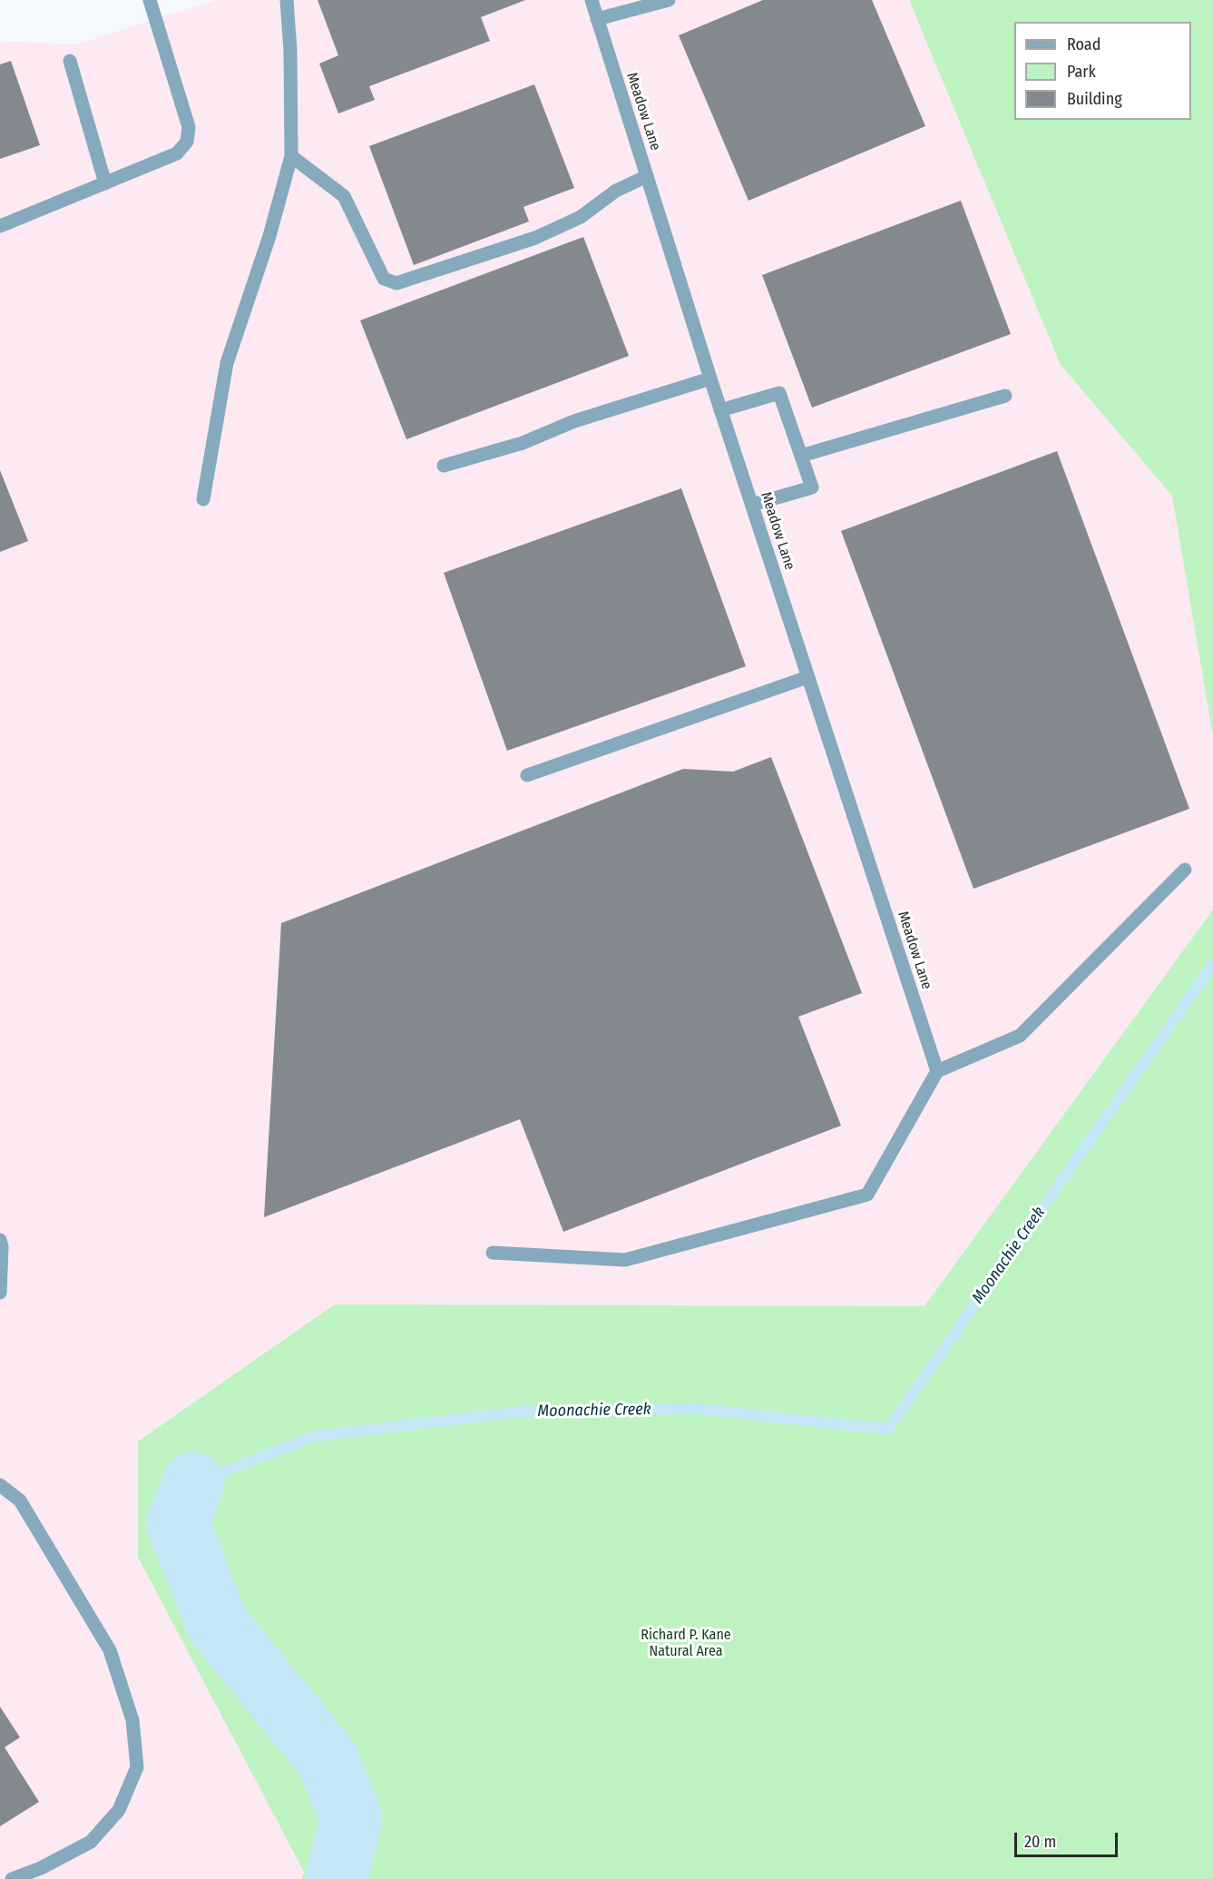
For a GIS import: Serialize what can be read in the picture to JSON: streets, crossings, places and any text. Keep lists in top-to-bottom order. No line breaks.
{"streets":{"street":["Meadow Lane"]},"water":["Moonachie Creek"],"parks":["Richard P. Kane Natural Area"],"legend":["Road","Park","Building"],"scale_bar":"20 m"}
